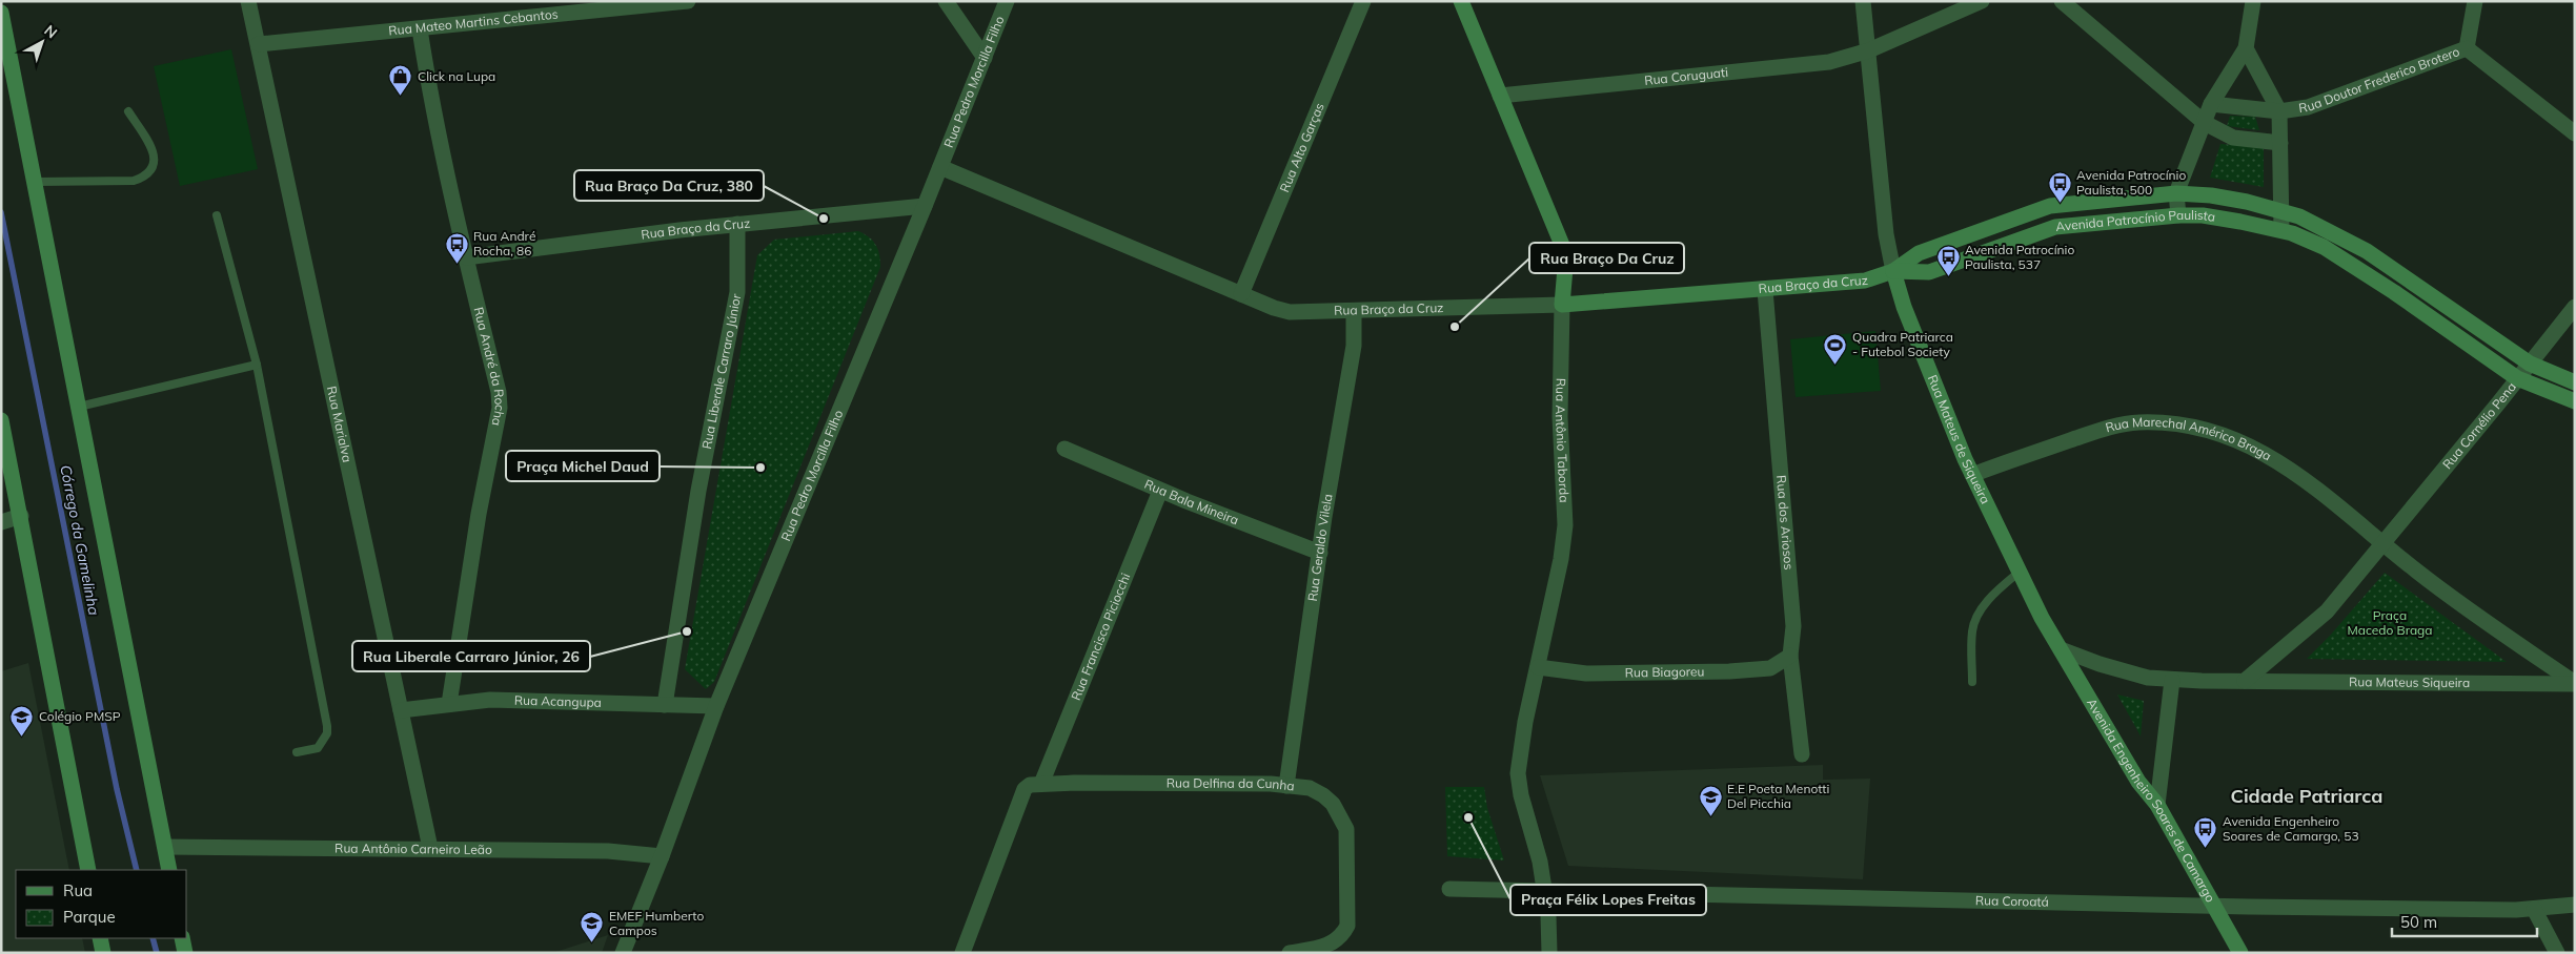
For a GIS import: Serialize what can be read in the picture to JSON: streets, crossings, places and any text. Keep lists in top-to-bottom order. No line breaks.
{"streets":{"street":["Rua Mateo Martins Cebantos","Rua Coruguati","Rua Doutor Frederico Brotero","Rua Pedro Morcilla Filho","Rua Alto Garças","Avenida Patrocínio Paulista","Rua Braço da Cruz","Rua André da Rocha","Rua Liberale Carraro Júnior","Rua Marialva","Rua Cornélio Pena","Rua Antônio Taborda","Rua Mateus de Siqueira","Rua Marechal Américo Braga","Rua Bala Mineira","Rua dos Ariosos","Rua Geraldo Vilela","Rua Francisco Piciocchi","Rua Biagoreu","Rua Mateus Siqueira","Rua Acangupa","Rua Delfina da Cunha","Avenida Engenheiro Soares de Camargo","Rua Antônio Carneiro Leão","Rua Coroatá"]},"crossings":[["Rua Mateo Martins Cebantos","Rua André da Rocha"],["Rua Mateo Martins Cebantos","Rua Marialva"],["Rua Coruguati","Rua Antônio Taborda"],["Rua Coruguati","Rua Mateus de Siqueira"],["Rua Pedro Morcilla Filho","Rua Braço da Cruz"],["Rua Pedro Morcilla Filho","Rua Acangupa"],["Rua Pedro Morcilla Filho","Rua Antônio Carneiro Leão"],["Rua Alto Garças","Rua Braço da Cruz"],["Avenida Patrocínio Paulista","Rua Braço da Cruz"],["Avenida Patrocínio Paulista","Rua Cornélio Pena"],["Avenida Patrocínio Paulista","Rua Mateus de Siqueira"],["Rua Braço da Cruz","Rua André da Rocha"],["Rua Braço da Cruz","Rua Liberale Carraro Júnior"],["Rua Braço da Cruz","Rua Antônio Taborda"],["Rua Braço da Cruz","Rua Mateus de Siqueira"],["Rua Braço da Cruz","Rua dos Ariosos"],["Rua Braço da Cruz","Rua Geraldo Vilela"],["Rua André da Rocha","Rua Acangupa"],["Rua Liberale Carraro Júnior","Rua Acangupa"],["Rua Marialva","Rua Acangupa"],["Rua Marialva","Rua Antônio Carneiro Leão"],["Rua Cornélio Pena","Rua Marechal Américo Braga"],["Rua Antônio Taborda","Rua Biagoreu"],["Rua Antônio Taborda","Rua Coroatá"],["Rua Mateus de Siqueira","Rua Marechal Américo Braga"],["Rua Mateus de Siqueira","Avenida Engenheiro Soares de Camargo"],["Rua Bala Mineira","Rua Geraldo Vilela"],["Rua Bala Mineira","Rua Francisco Piciocchi"],["Rua dos Ariosos","Rua Biagoreu"],["Rua Geraldo Vilela","Rua Delfina da Cunha"],["Rua Francisco Piciocchi","Rua Delfina da Cunha"],["Avenida Engenheiro Soares de Camargo","Rua Coroatá"]],"districts":["Cidade Patriarca"],"water":["Córrego da Gamelinha"],"parks":["Praça Macedo Braga"],"places":{"shop":["Click na Lupa"],"bus stop":["Avenida Patrocínio Paulista, 500","Rua André Rocha, 86","Avenida Patrocínio Paulista, 537","Avenida Engenheiro Soares de Camargo, 53"],"other":["Rua Braço Da Cruz, 380","Rua Braço Da Cruz","Praça Michel Daud","Rua Liberale Carraro Júnior, 26","Praça Félix Lopes Freitas"],"sports":["Quadra Patriarca - Futebol Society"],"school or university":["Colégio PMSP","E.E Poeta Menotti Del Picchia","EMEF Humberto Campos"]},"legend":["Rua","Parque"],"scale_bar":"50 m","north":"top right"}
